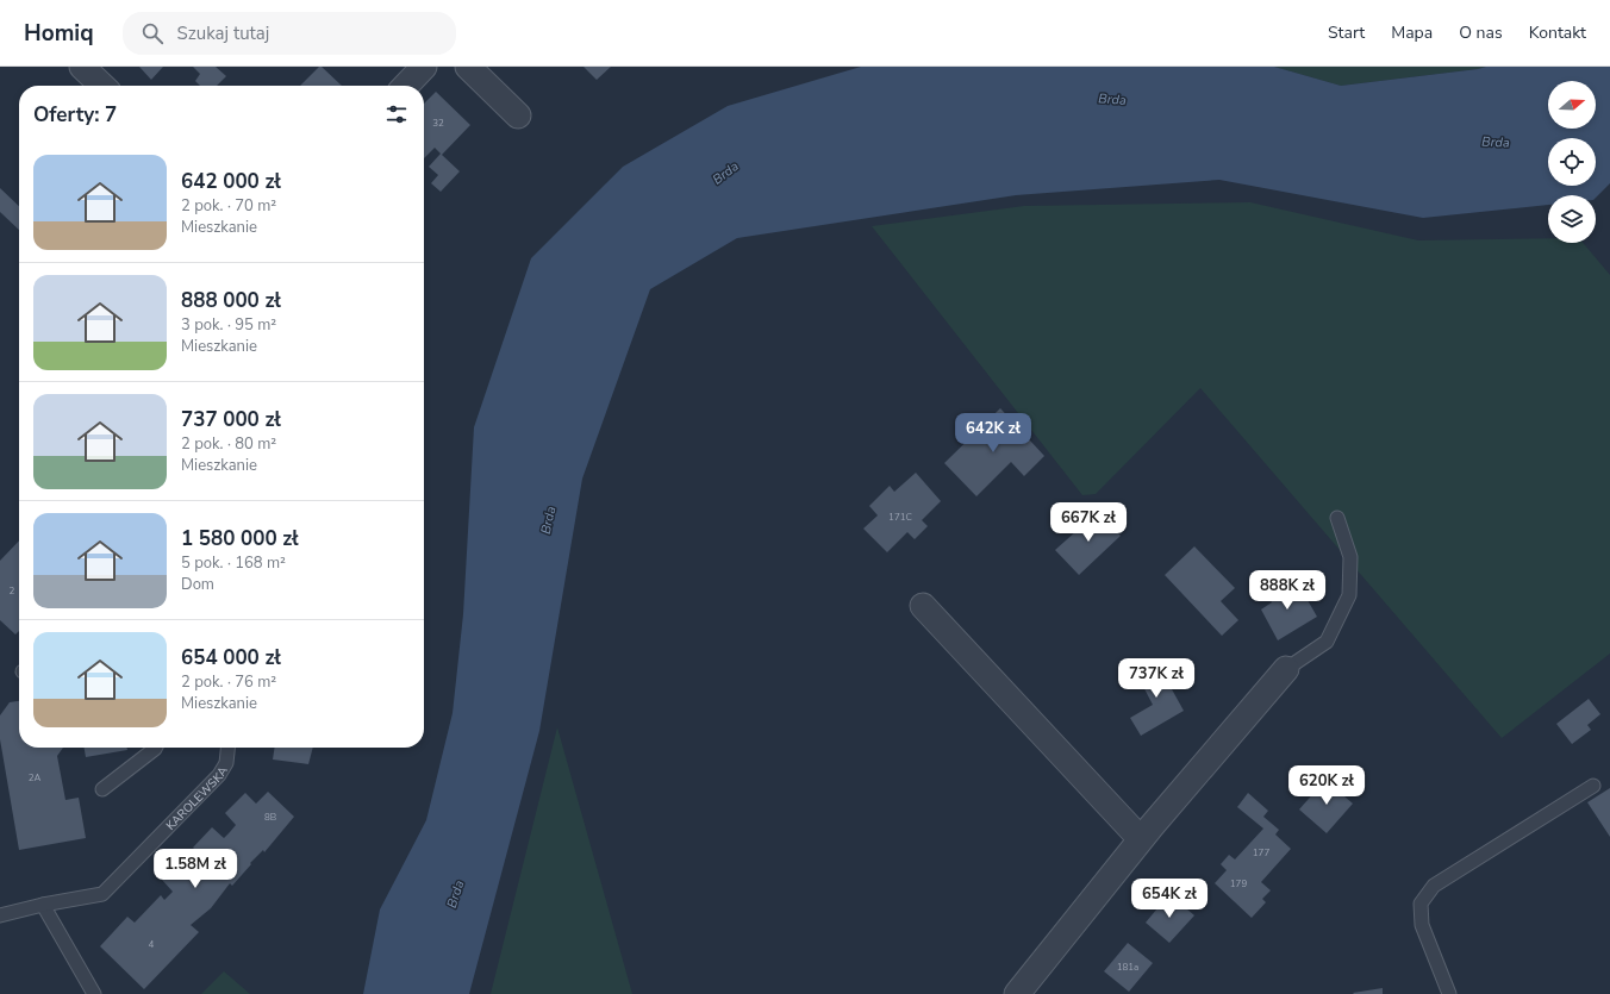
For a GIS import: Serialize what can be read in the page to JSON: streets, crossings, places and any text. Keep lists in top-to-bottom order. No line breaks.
{"streets":{"lane":["KAROLEWSKA"]},"water":["Brda"],"house_numbers":["32","171C","2","2A","8B","177","179","4","181a"],"north":"right","page":{"header":"Homiq","search":"Szukaj tutaj","nav":["Start","Mapa","O nas","Kontakt"],"heading":"Oferty: 7","list":[{"name":"642 000 zł","note":"2 pok. · 70 m² · Mieszkanie"},{"name":"888 000 zł","note":"3 pok. · 95 m² · Mieszkanie"},{"name":"737 000 zł","note":"2 pok. · 80 m² · Mieszkanie"},{"name":"1 580 000 zł","note":"5 pok. · 168 m² · Dom"},{"name":"654 000 zł","note":"2 pok. · 76 m² · Mieszkanie"}],"price":["642K zł","667K zł","888K zł","737K zł","620K zł","1.58M zł","654K zł"]}}
